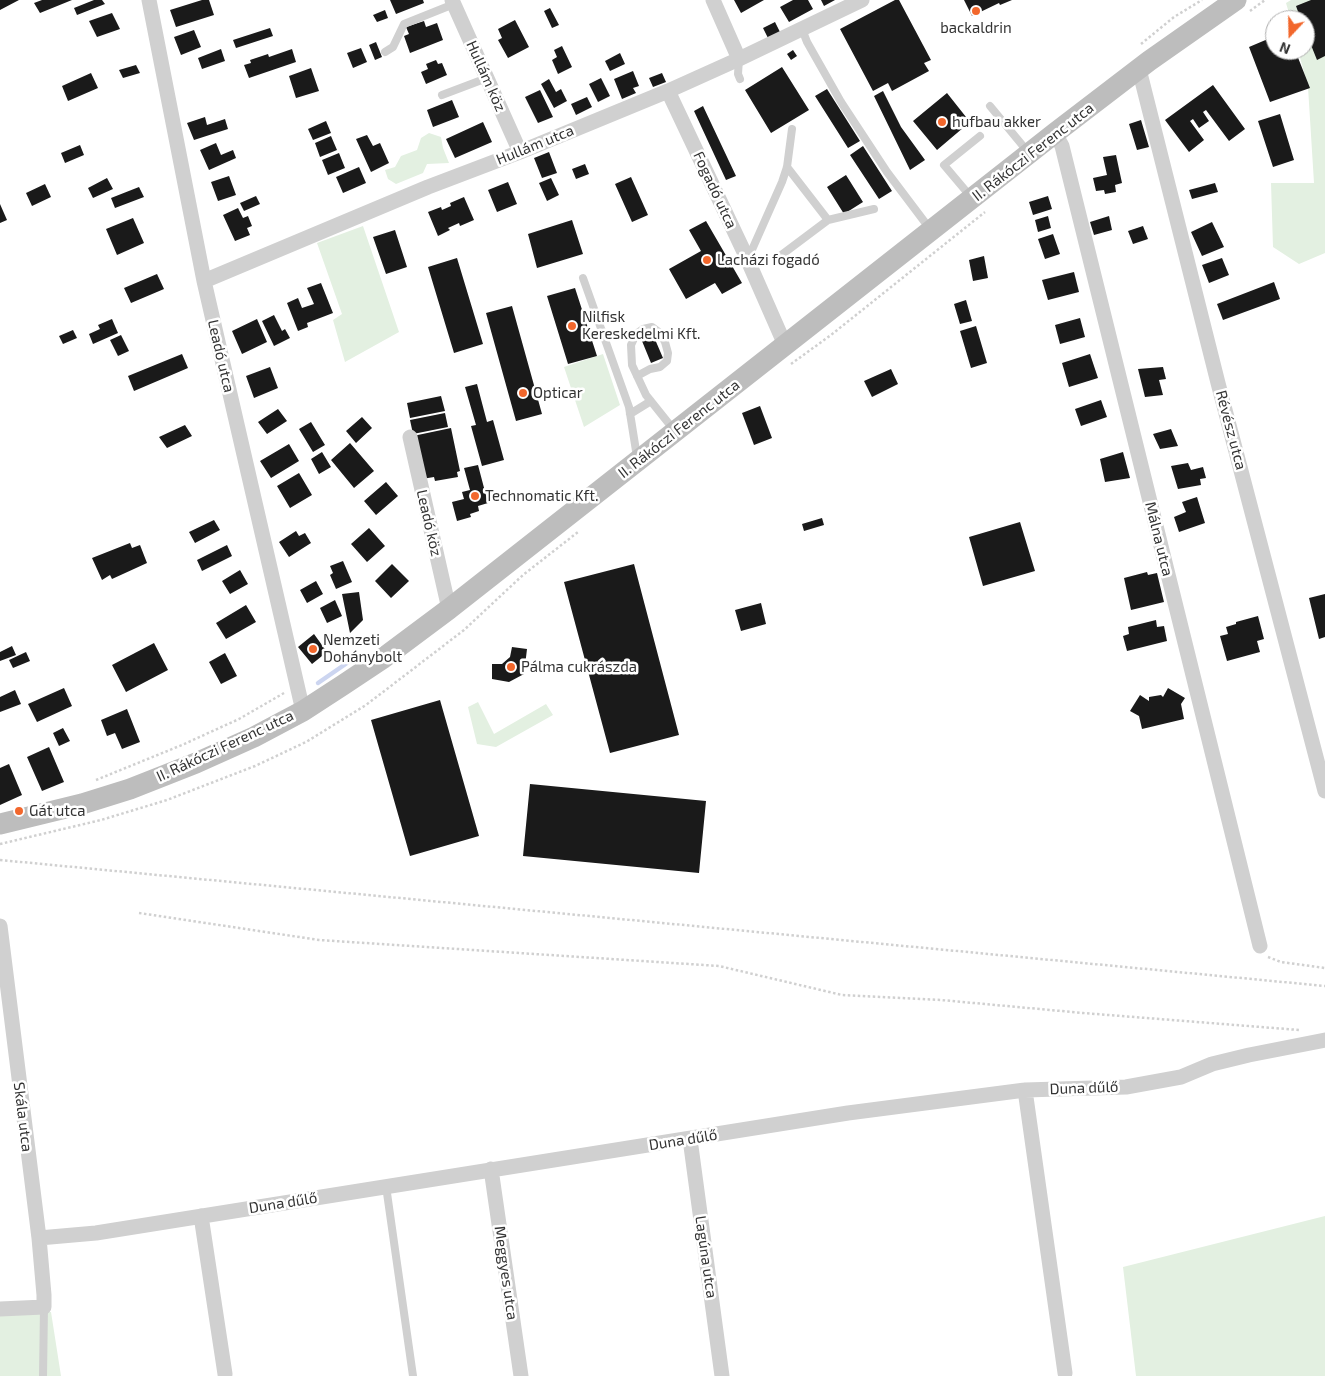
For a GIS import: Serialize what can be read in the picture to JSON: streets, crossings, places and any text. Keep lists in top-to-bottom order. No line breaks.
{"streets":{"main road":["II. Rákóczi Ferenc utca"],"street":["Hullám köz","Hullám utca","Fogadó utca","Leadó utca","Révész utca","Leadó köz","Málna utca","Duna dűlő","Skála utca","Lagúna utca","Meggyes utca"]},"crossings":[["Hullám köz","Hullám utca"],["Hullám utca","Fogadó utca"],["Hullám utca","Leadó utca"],["II. Rákóczi Ferenc utca","Fogadó utca"],["II. Rákóczi Ferenc utca","Leadó utca"],["II. Rákóczi Ferenc utca","Révész utca"],["II. Rákóczi Ferenc utca","Leadó köz"],["II. Rákóczi Ferenc utca","Málna utca"],["Duna dűlő","Skála utca"],["Duna dűlő","Lagúna utca"],["Duna dűlő","Meggyes utca"]],"places":["backaldrin","hufbau akker","Lacházi fogadó","Nilfisk Kereskedelmi Kft.","Opticar","Technomatic Kft.","Nemzeti Dohánybolt","Pálma cukrászda","Gát utca"],"north":"bottom"}
